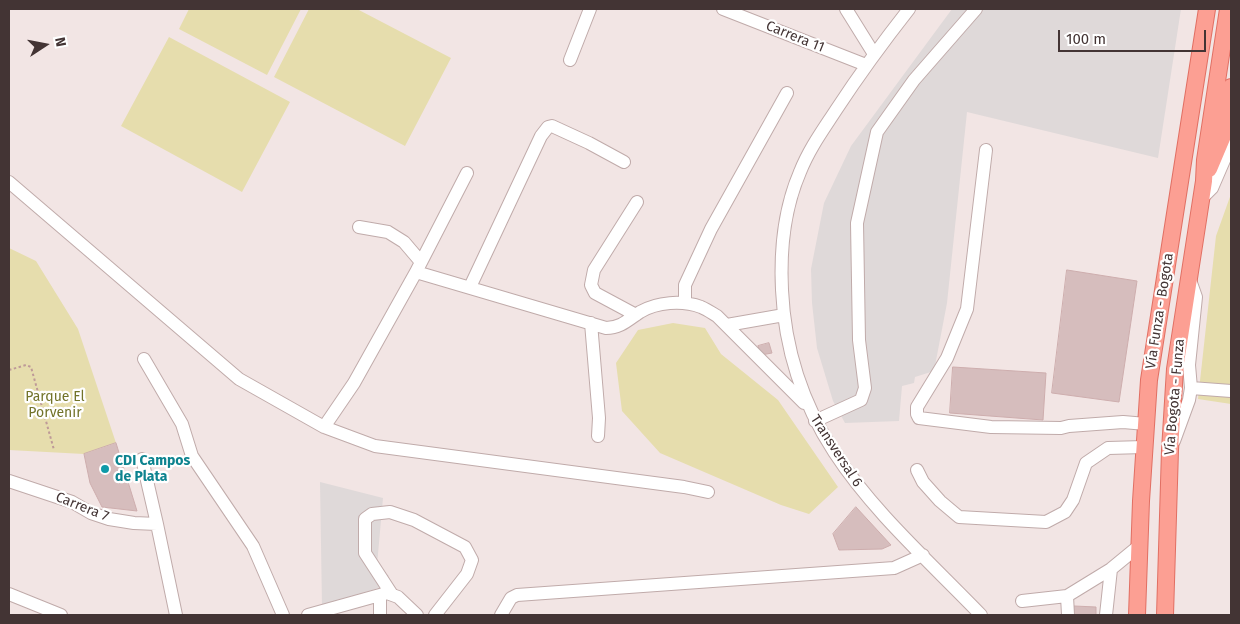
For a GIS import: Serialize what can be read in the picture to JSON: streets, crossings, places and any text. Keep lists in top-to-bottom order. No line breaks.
{"streets":{"main road":["Vía Funza - Bogota","Vía Bogota - Funza"],"street":["Carrera 11","Transversal 6","Carrera 7"]},"crossings":[["Carrera 11","Transversal 6"]],"parks":["Parque El Porvenir"],"places":["CDI Campos de Plata"],"scale_bar":"100 m","north":"right"}
